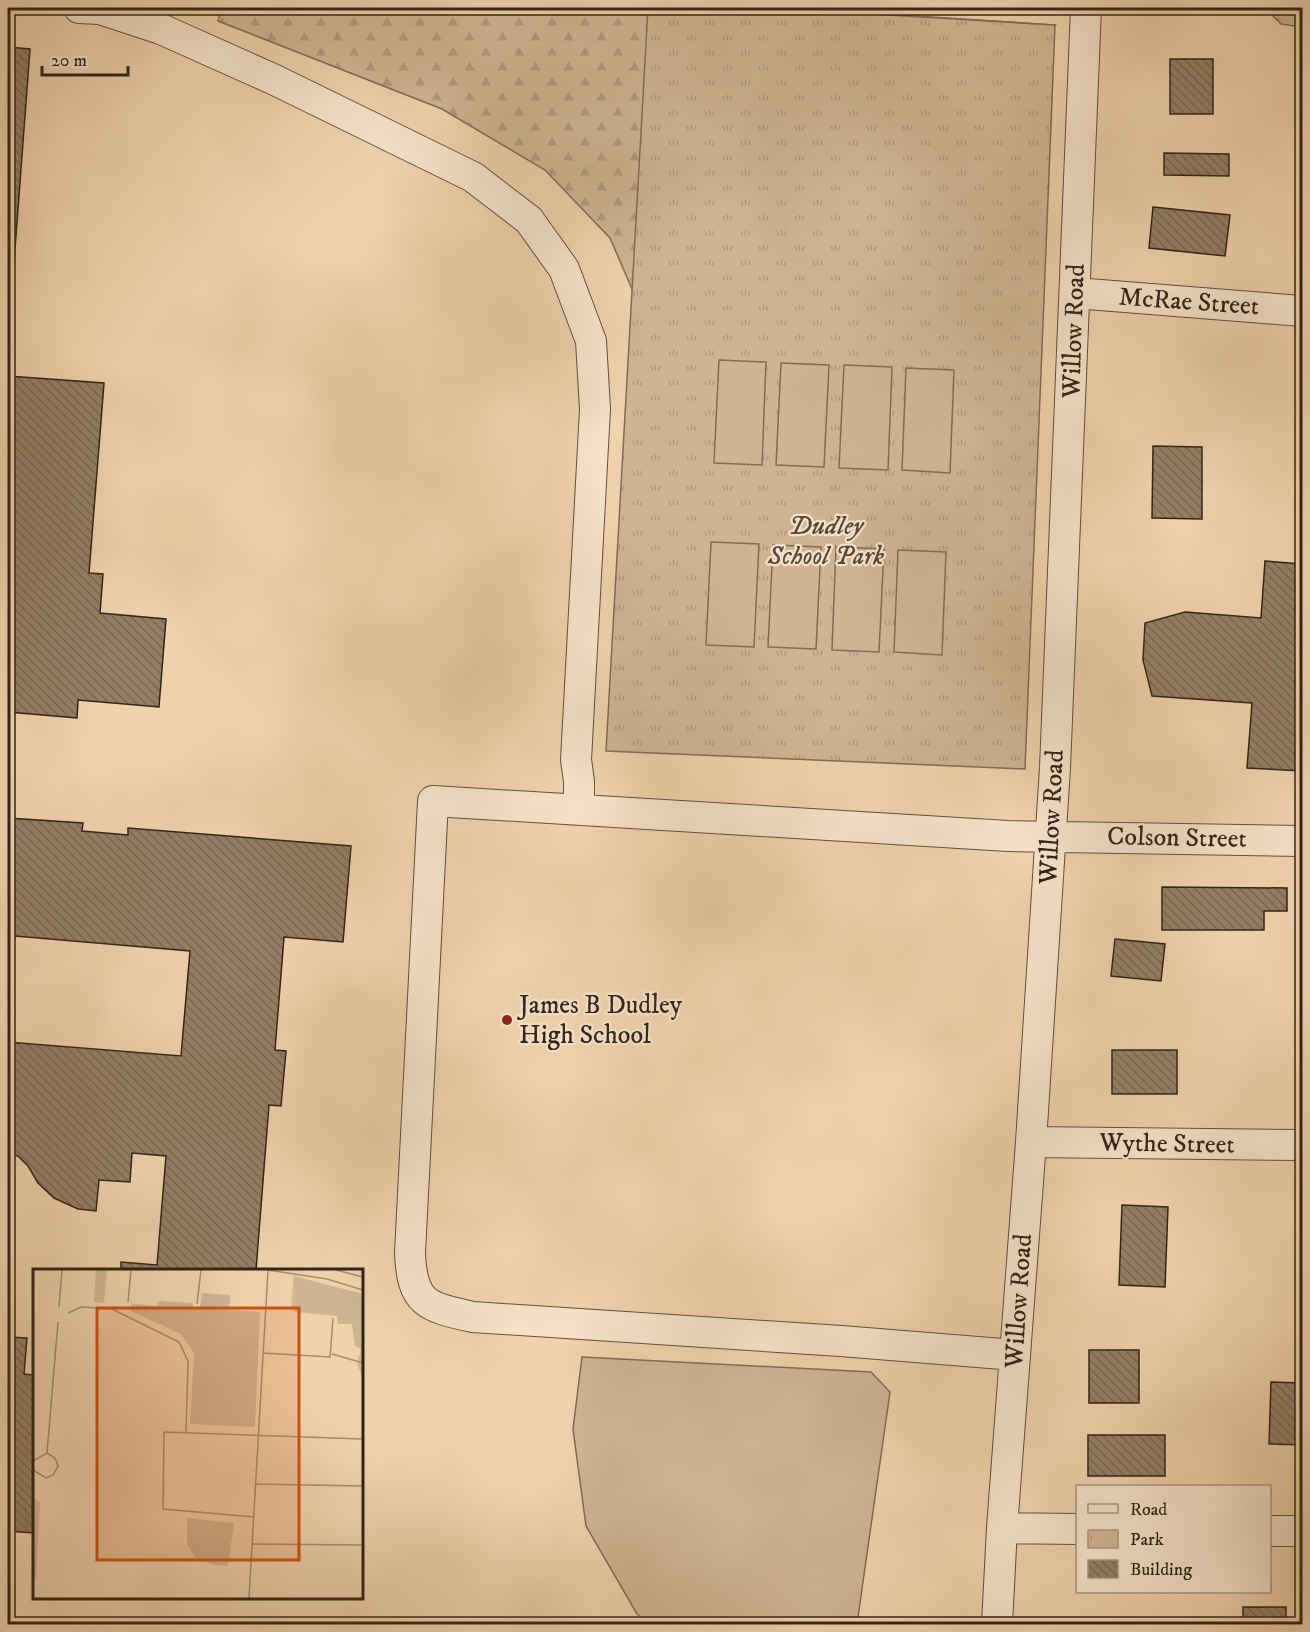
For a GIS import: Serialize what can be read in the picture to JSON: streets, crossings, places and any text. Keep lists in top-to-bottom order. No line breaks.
{"streets":{"street":["McRae Street","Willow Road","Colson Street","Wythe Street"]},"crossings":[["McRae Street","Willow Road"],["Willow Road","Colson Street"],["Willow Road","Wythe Street"]],"parks":["Dudley School Park"],"places":["James B Dudley High School"],"legend":["Road","Park","Building"],"scale_bar":"20 m"}
